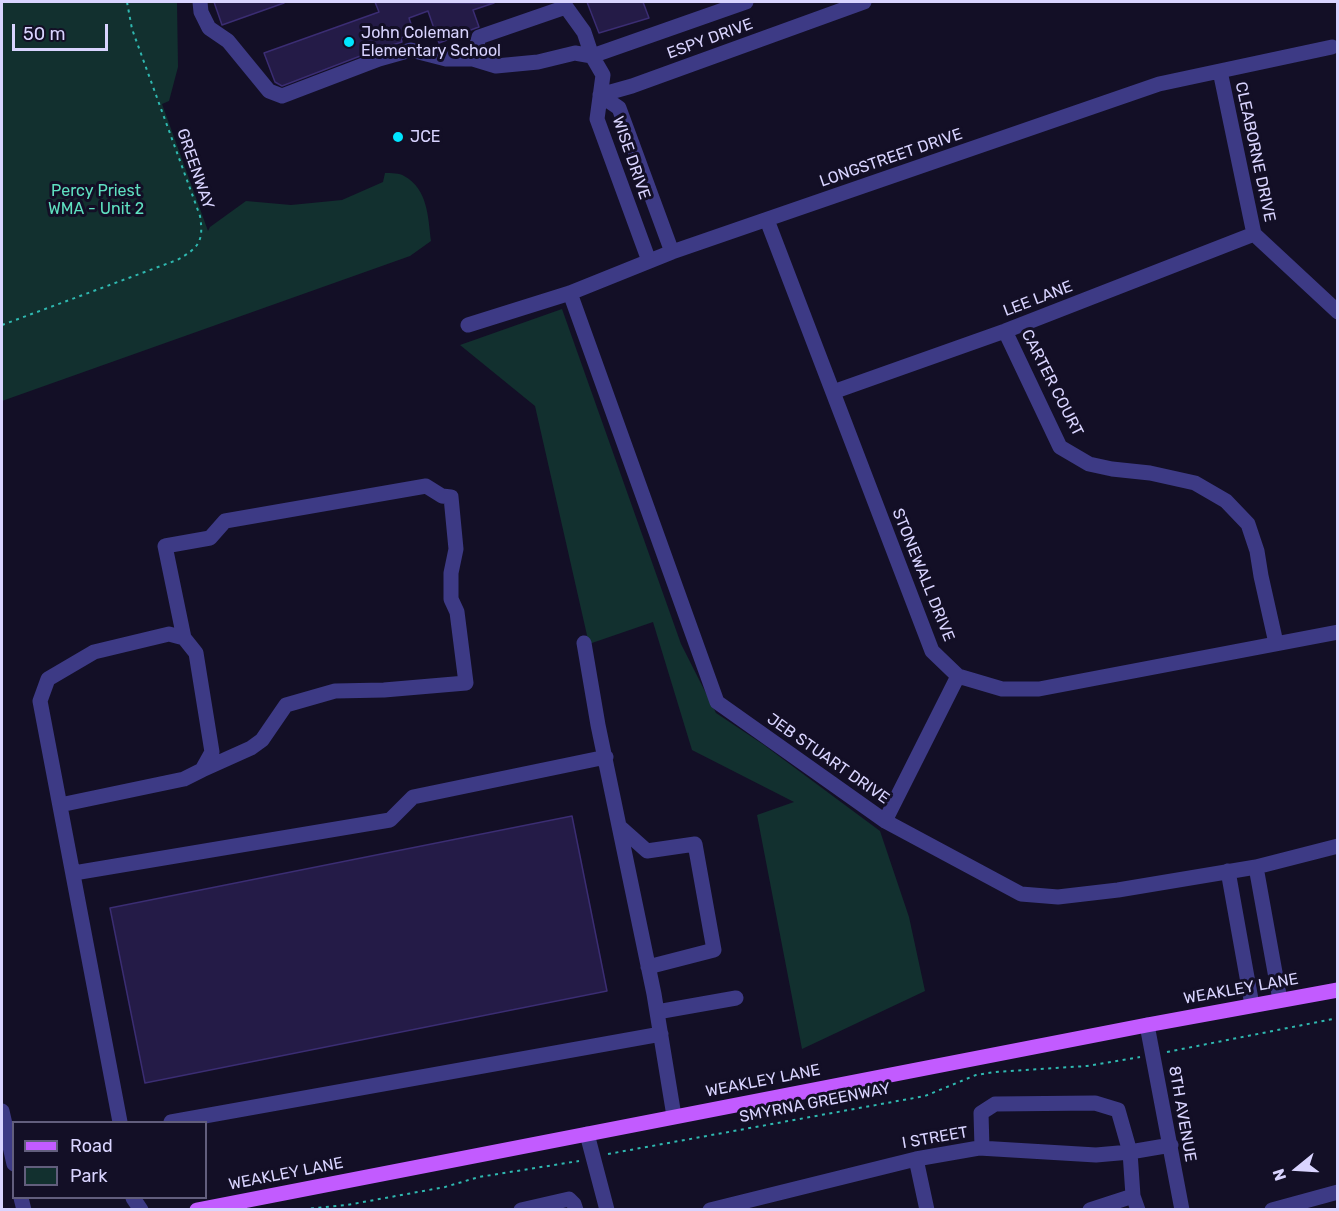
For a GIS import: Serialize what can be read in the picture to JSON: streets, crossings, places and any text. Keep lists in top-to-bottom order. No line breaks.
{"streets":{"main road":["WEAKLEY LANE"],"street":["ESPY DRIVE","CLEABORNE DRIVE","WISE DRIVE","LONGSTREET DRIVE","LEE LANE","CARTER COURT","STONEWALL DRIVE","JEB STUART DRIVE","8TH AVENUE","I STREET"],"path":["GREENWAY","SMYRNA GREENWAY"]},"crossings":[["ESPY DRIVE","WISE DRIVE"],["CLEABORNE DRIVE","LONGSTREET DRIVE"],["CLEABORNE DRIVE","LEE LANE"],["WISE DRIVE","LONGSTREET DRIVE"],["LONGSTREET DRIVE","STONEWALL DRIVE"],["LONGSTREET DRIVE","JEB STUART DRIVE"],["LEE LANE","CARTER COURT"],["LEE LANE","STONEWALL DRIVE"],["CARTER COURT","STONEWALL DRIVE"],["WEAKLEY LANE","8TH AVENUE"],["SMYRNA GREENWAY","8TH AVENUE"],["8TH AVENUE","I STREET"]],"parks":["Percy Priest WMA - Unit 2"],"places":["John Coleman Elementary School","JCE"],"legend":["Road","Park"],"scale_bar":"50 m","north":"left"}
